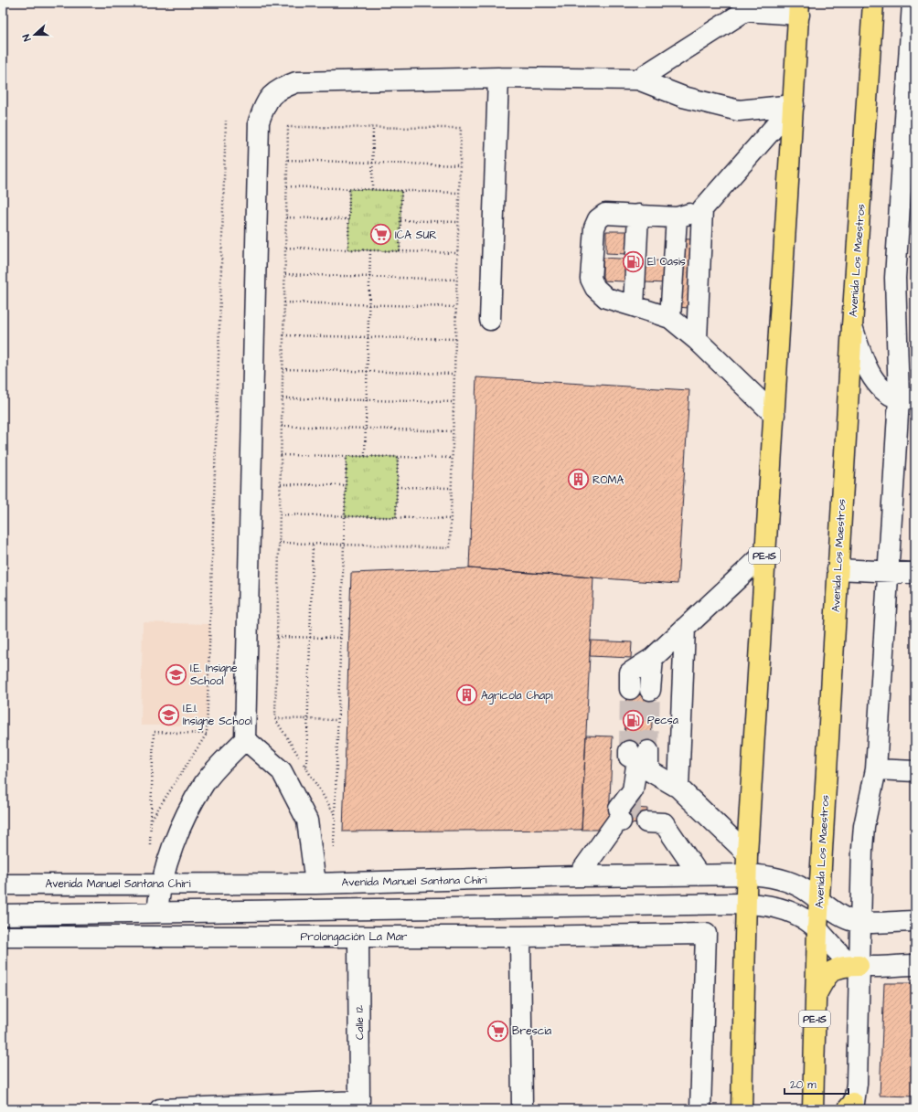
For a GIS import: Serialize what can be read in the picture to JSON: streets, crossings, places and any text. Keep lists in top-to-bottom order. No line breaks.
{"streets":{"highway":["Avenida Los Maestros","PE-1S"],"street":["Avenida Manuel Santana Chiri","Prolongación La Mar","Calle 12"]},"crossings":[["Avenida Los Maestros","Avenida Manuel Santana Chiri"],["PE-1S","Avenida Manuel Santana Chiri"],["Prolongación La Mar","Calle 12"]],"places":{"supermarket":["ICA SUR","Brescia"],"fuel station":["El Oasis","Pecsa"],"building":["ROMA","Agrícola Chapi"],"school or university":["I.E. Insigne School","I.E.I. Insigne School"]},"scale_bar":"20 m","north":"left"}
